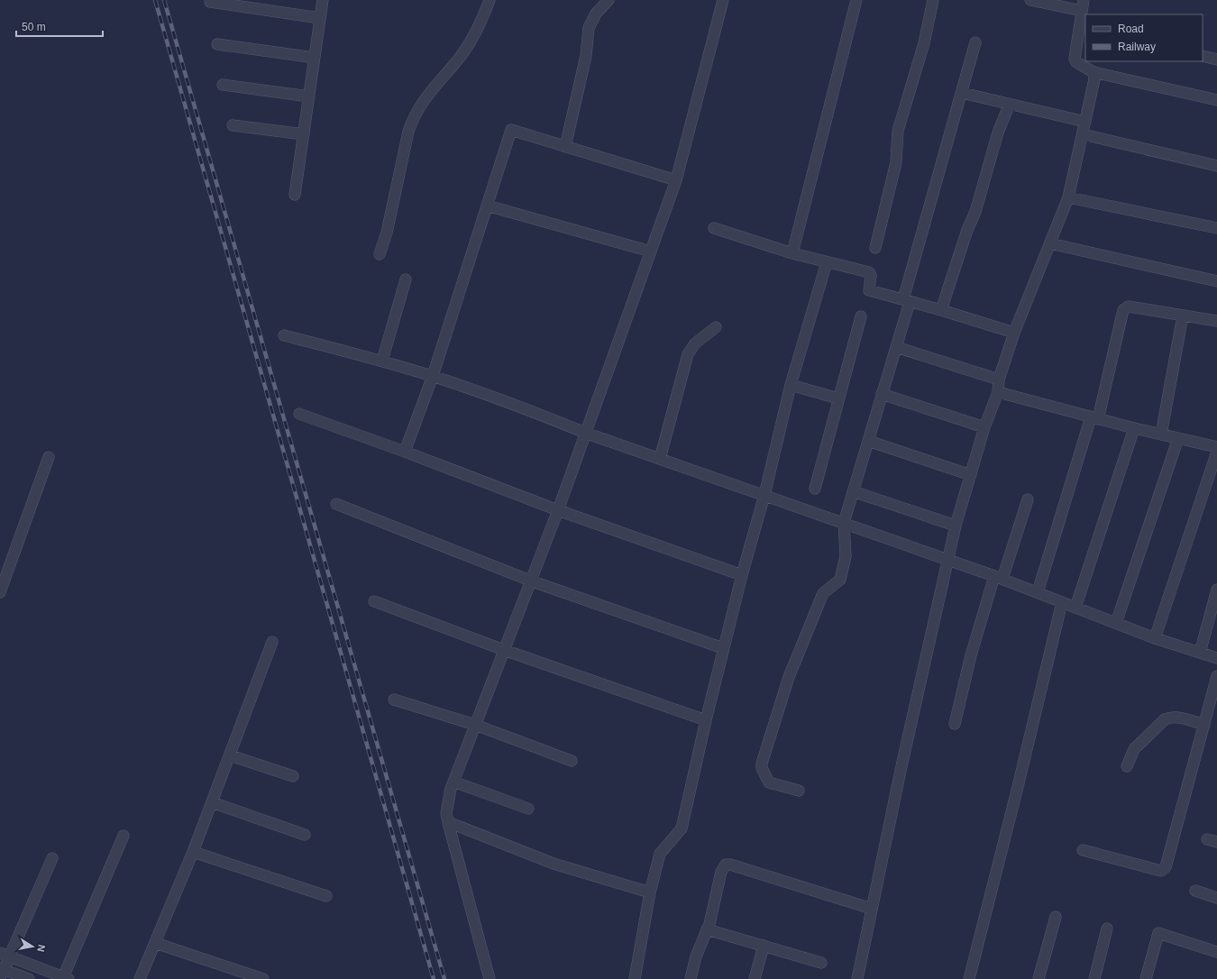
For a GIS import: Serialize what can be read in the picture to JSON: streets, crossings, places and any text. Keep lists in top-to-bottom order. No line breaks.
{"legend":["Road","Railway"],"scale_bar":"50 m","north":"right"}
